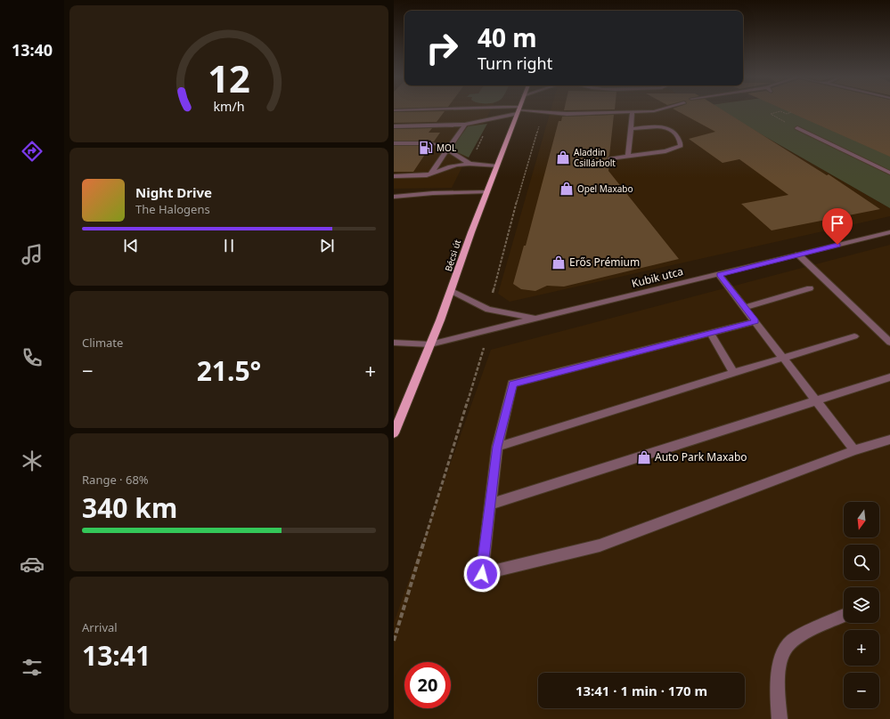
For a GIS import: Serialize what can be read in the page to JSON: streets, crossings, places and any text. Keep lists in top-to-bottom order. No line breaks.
{"streets":{"main road":["Bécsi út"],"street":["Kubik utca"]},"crossings":[["Bécsi út","Kubik utca"]],"places":{"fuel station":["MOL"],"shop":["Aladdin Csillárbolt","Opel Maxabo","Erős Prémium","Auto Park Maxabo"]},"north":"bottom","page":{"tabs":"13:40","turn":["40 m","Turn right"],"song":["Night Drive","The Halogens"],"tile":["Climate",["Range · 68%","340 km"],["Arrival","13:41"]],"heat":["−","21.5°","+"],"map_buttons":["+","−"],"limit":"20","trip":"13:41 · 1 min · 170 m","gauge":["12","km/h"]}}
